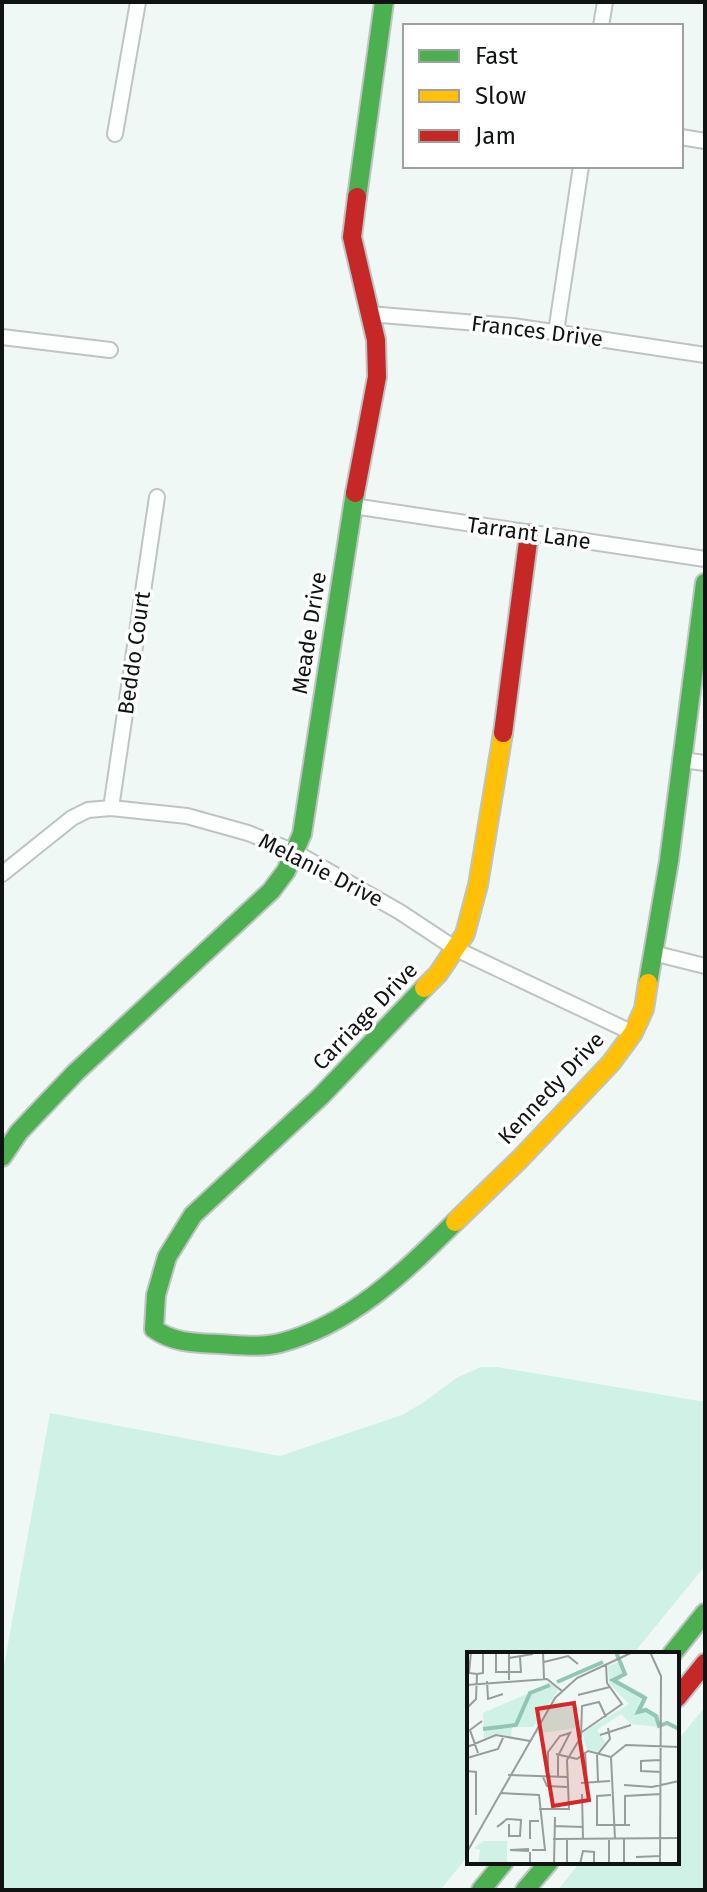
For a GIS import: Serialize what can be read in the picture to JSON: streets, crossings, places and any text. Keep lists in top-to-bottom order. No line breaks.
{"streets":{"street":["Frances Drive","Tarrant Lane","Meade Drive","Beddo Court","Melanie Drive","Carriage Drive","Kennedy Drive"]},"crossings":[["Frances Drive","Meade Drive"],["Tarrant Lane","Meade Drive"],["Tarrant Lane","Carriage Drive"],["Meade Drive","Melanie Drive"],["Beddo Court","Melanie Drive"],["Melanie Drive","Carriage Drive"],["Melanie Drive","Kennedy Drive"],["Carriage Drive","Kennedy Drive"]],"legend":["Fast","Slow","Jam"]}
